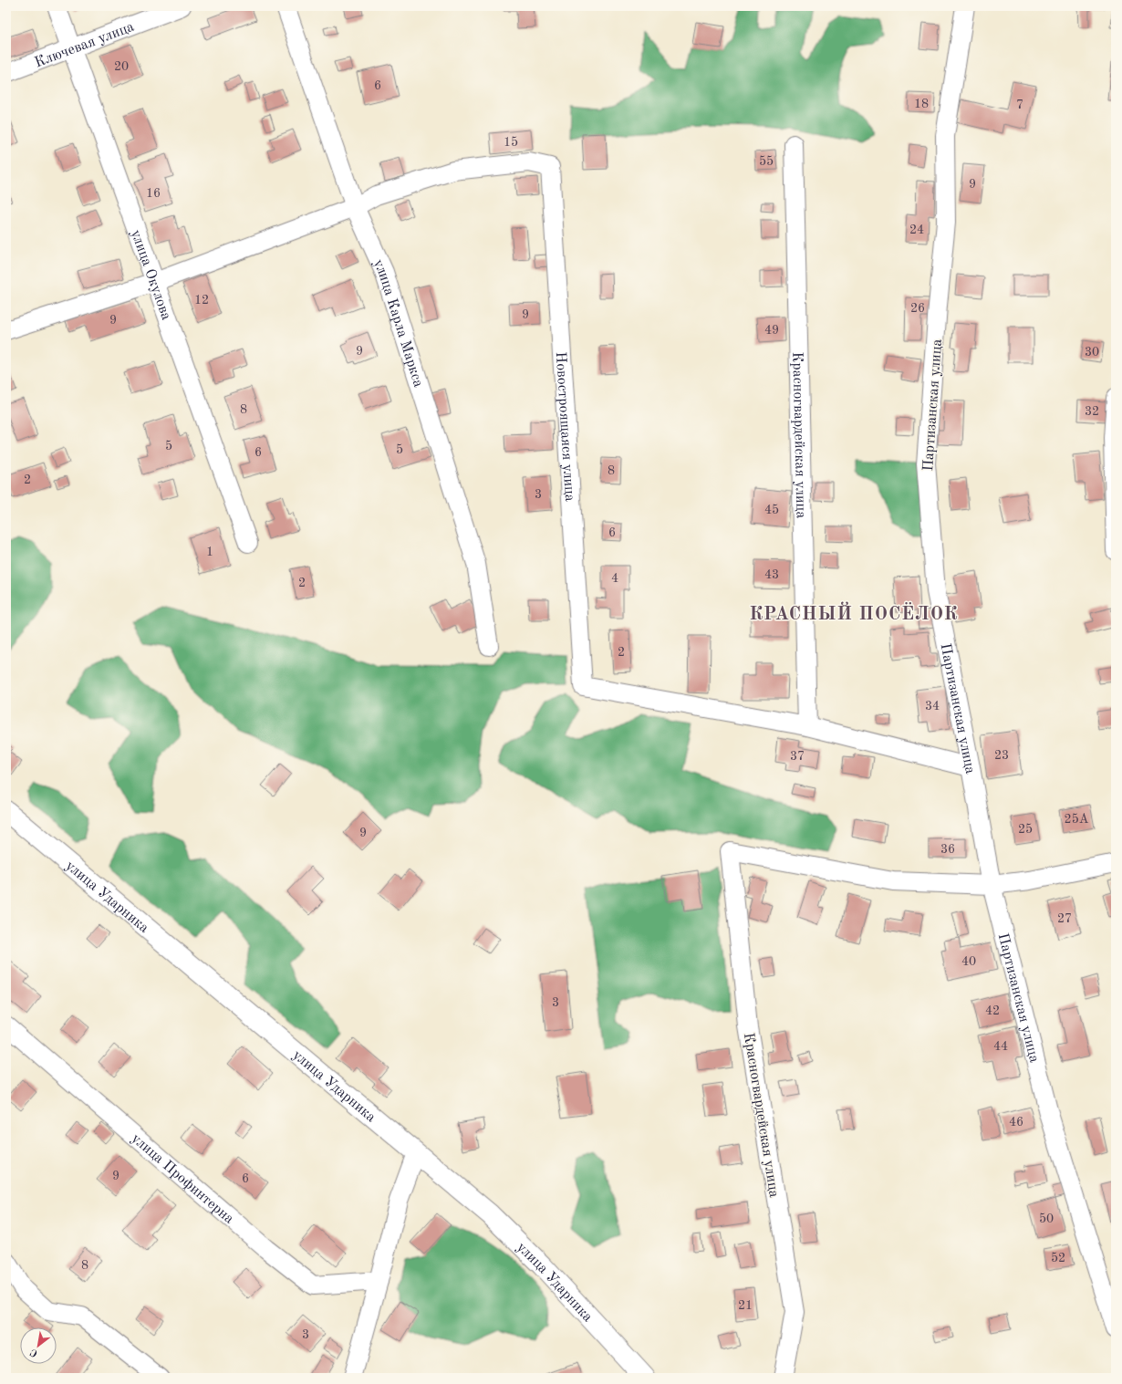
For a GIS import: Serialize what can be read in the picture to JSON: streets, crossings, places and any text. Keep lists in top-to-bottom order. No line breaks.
{"streets":{"main road":["улица Ударника"],"street":["Ключевая улица","улица Окулова","улица Карла Маркса","Партизанская улица","Новостроящаяся улица","Красногвардейская улица","улица Профинтерна"]},"crossings":[["Ключевая улица","улица Окулова"],["улица Карла Маркса","Новостроящаяся улица"],["Партизанская улица","Красногвардейская улица"],["Новостроящаяся улица","Красногвардейская улица"]],"districts":["КРАСНЫЙ ПОСЁЛОК"],"house_numbers":["20","6","18","7","15","55","9","16","24","12","26","9","9","49","9","30","8","32","5","5","6","8","2","3","45","6","1","43","4","2","2","34","23","37","25А","25","9","36","27","40","3","42","44","46","9","6","50","52","8","21","3"],"north":"bottom left"}
